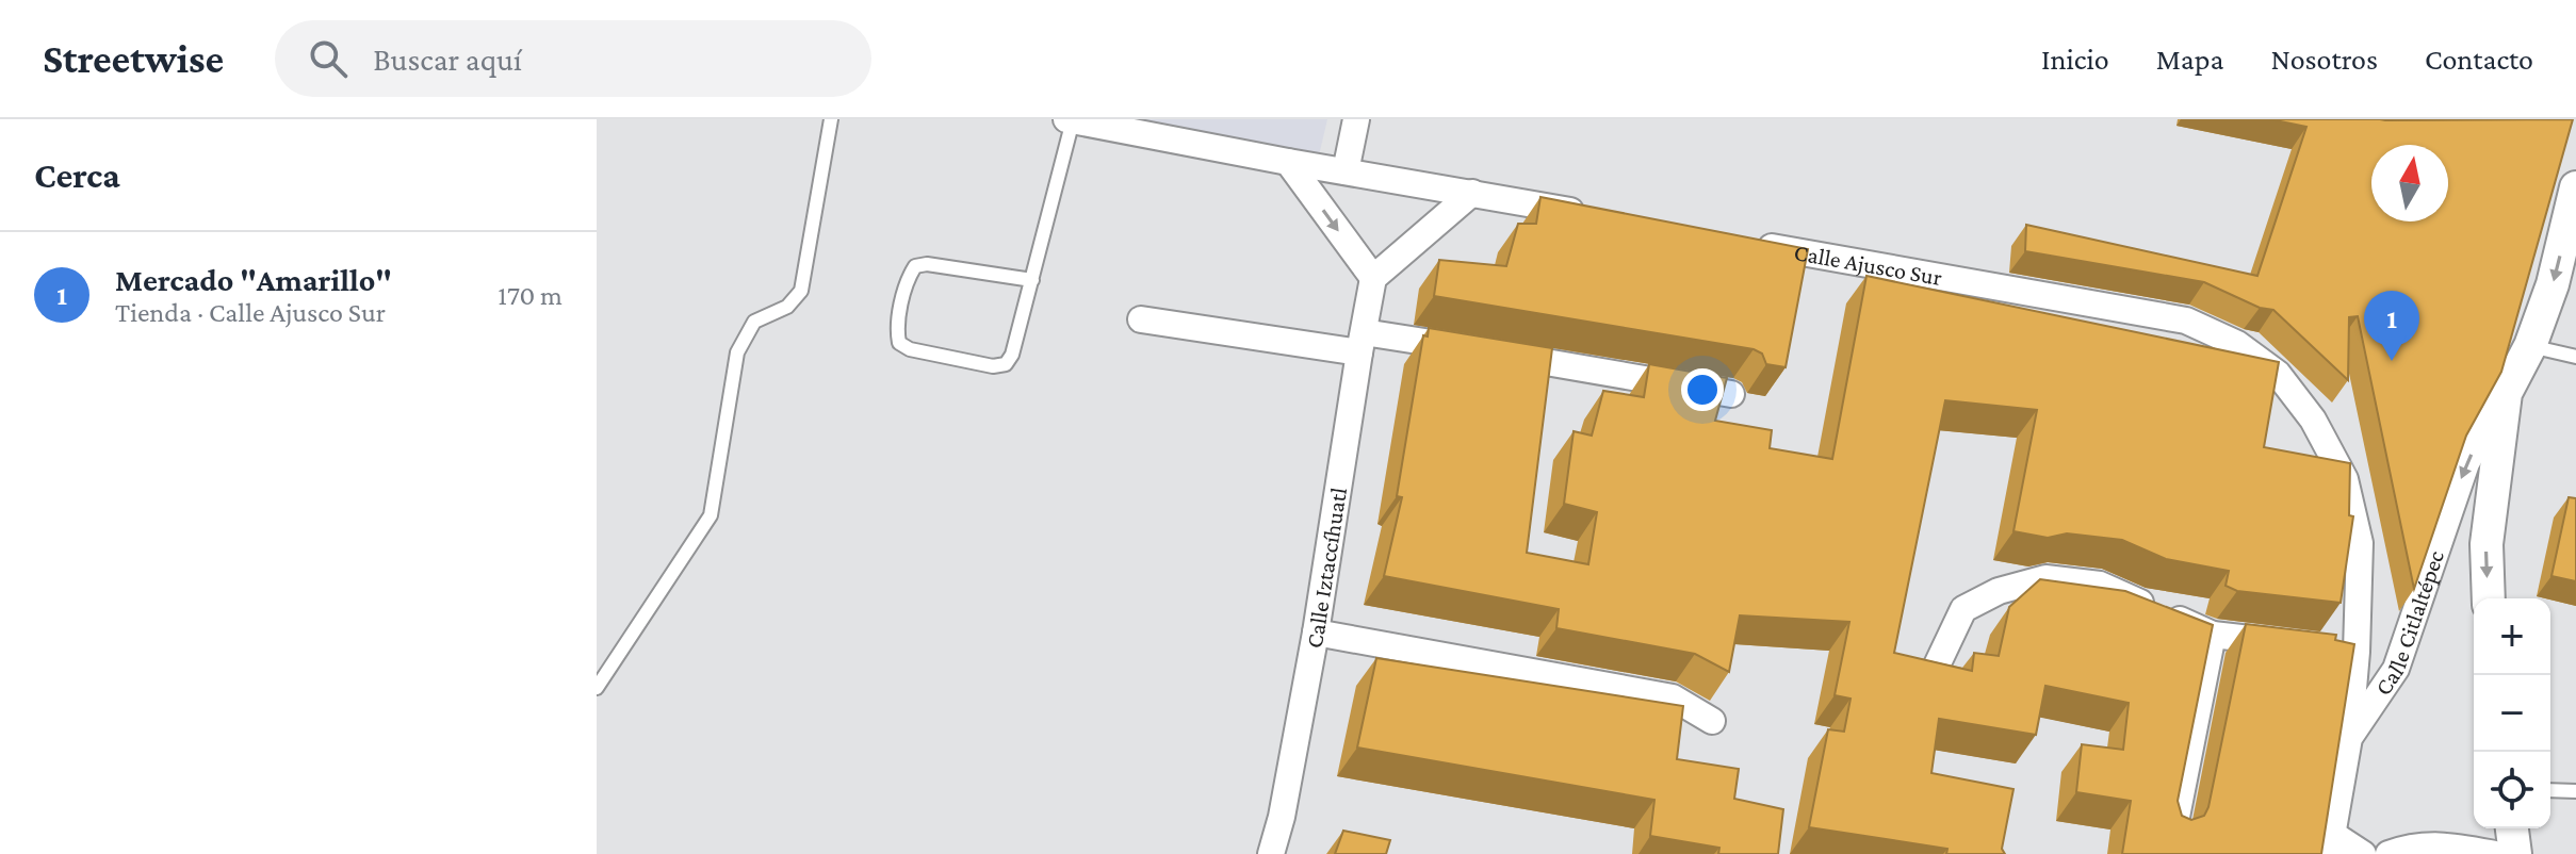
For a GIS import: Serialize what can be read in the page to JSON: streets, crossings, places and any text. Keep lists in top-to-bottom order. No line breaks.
{"streets":{"street":["Calle Ajusco Sur","Calle Iztaccíhuatl","Calle Citlaltépec"]},"crossings":[["Calle Ajusco Sur","Calle Citlaltépec"]],"north":"top","page":{"header":"Streetwise","search":"Buscar aquí","nav":["Inicio","Mapa","Nosotros","Contacto"],"heading":"Cerca","list":[{"mark":"1","name":"Mercado \"Amarillo\"","note":"Tienda · Calle Ajusco Sur","value":"170 m"}],"pins":"1","map_buttons":["+","−"]}}
